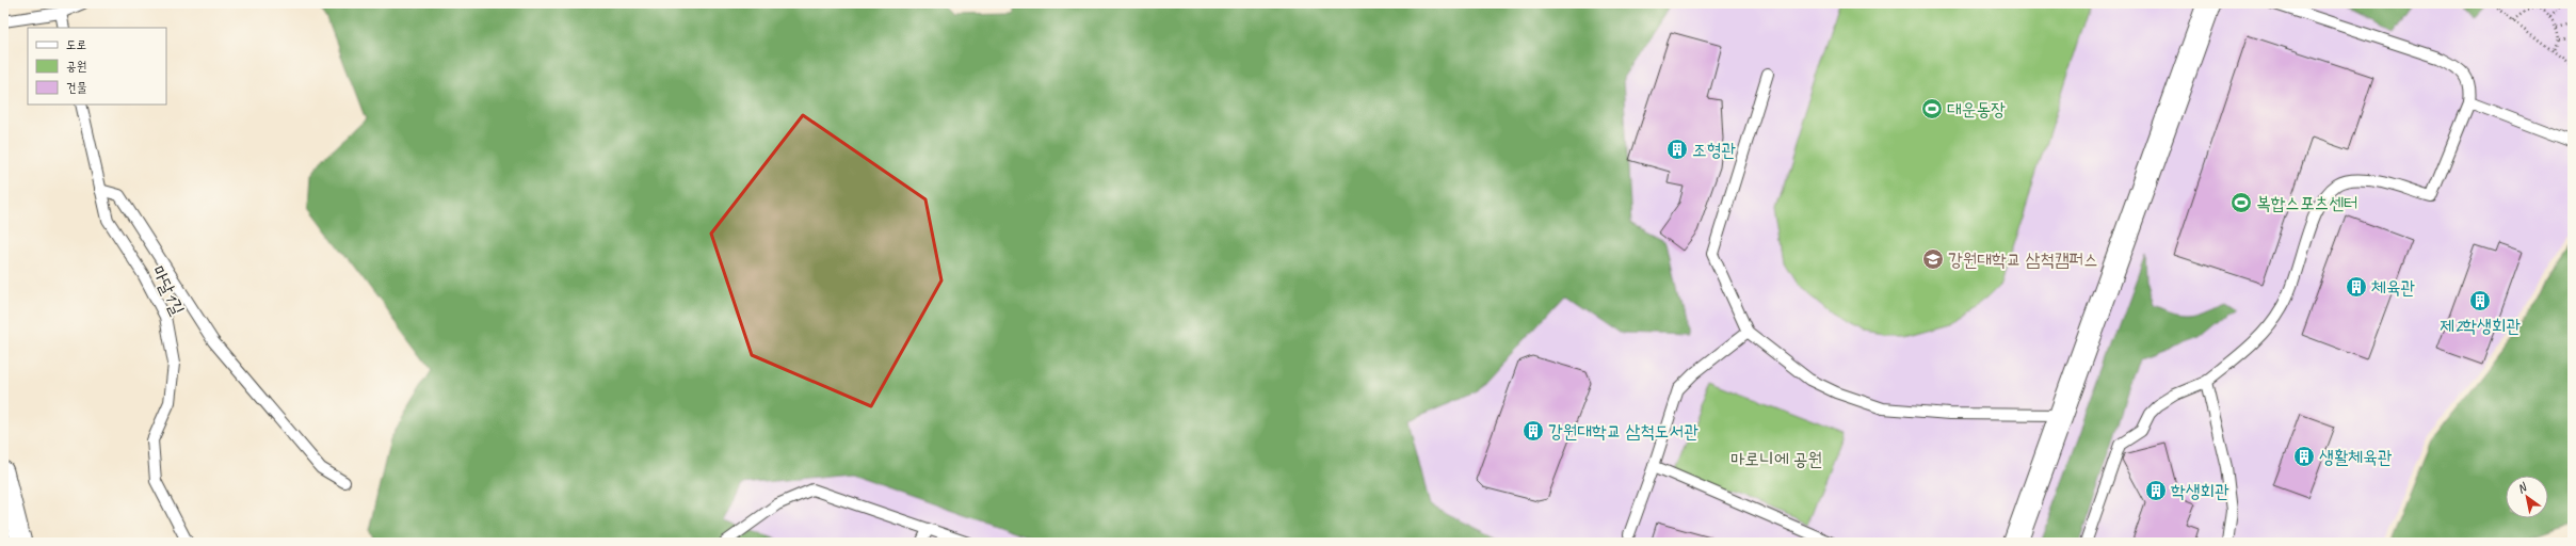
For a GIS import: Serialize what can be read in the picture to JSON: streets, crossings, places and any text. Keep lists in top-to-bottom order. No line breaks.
{"streets":{"lane":["마달1길"]},"parks":["마로니에 공원"],"places":{"sports":["대운동장","복합스포츠센터"],"building":["조형관","체육관","제2학생회관","강원대학교 삼척도서관","생활체육관","학생회관"],"school or university":["강원대학교 삼척캠퍼스"]},"legend":["도로","공원","건물"],"north":"top left"}
